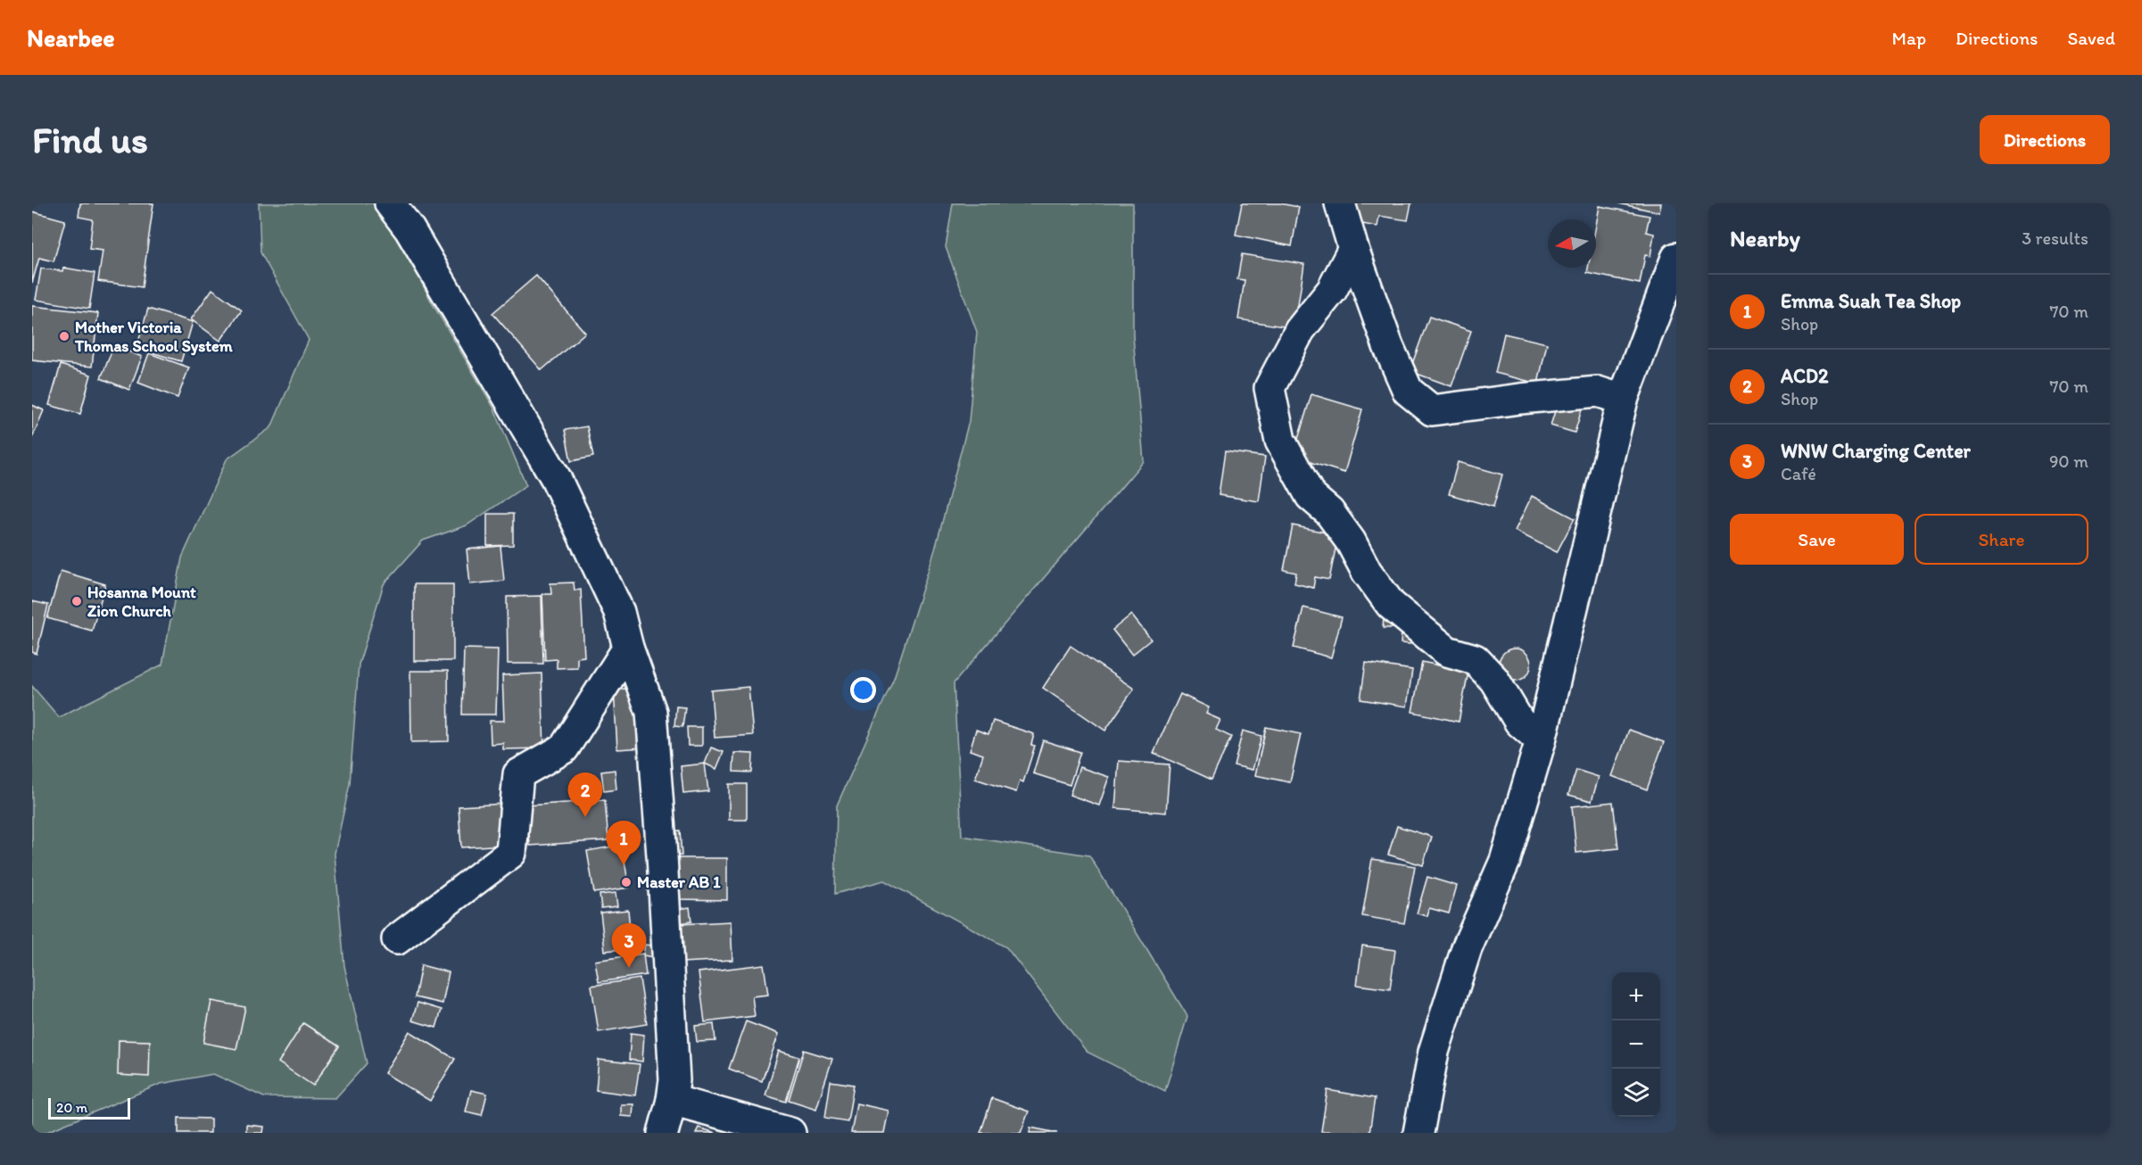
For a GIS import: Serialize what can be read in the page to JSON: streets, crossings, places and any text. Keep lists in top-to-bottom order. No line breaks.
{"places":["Mother Victoria Thomas School System","Hosanna Mount Zion Church","Master AB 1"],"scale_bar":"20 m","north":"left","page":{"header":"Nearbee","nav":["Map","Directions","Saved"],"buttons":["Directions",["Save","Share"]],"title":"Find us","heading":["Nearby","3 results"],"list":[{"mark":"1","name":"Emma Suah Tea Shop","note":"Shop","value":"70 m"},{"mark":"2","name":"ACD2","note":"Shop","value":"70 m"},{"mark":"3","name":"WNW Charging Center","note":"Café","value":"90 m"}],"pins":["2","1","3"],"map_buttons":["+","−"],"scale":"20 m"}}
